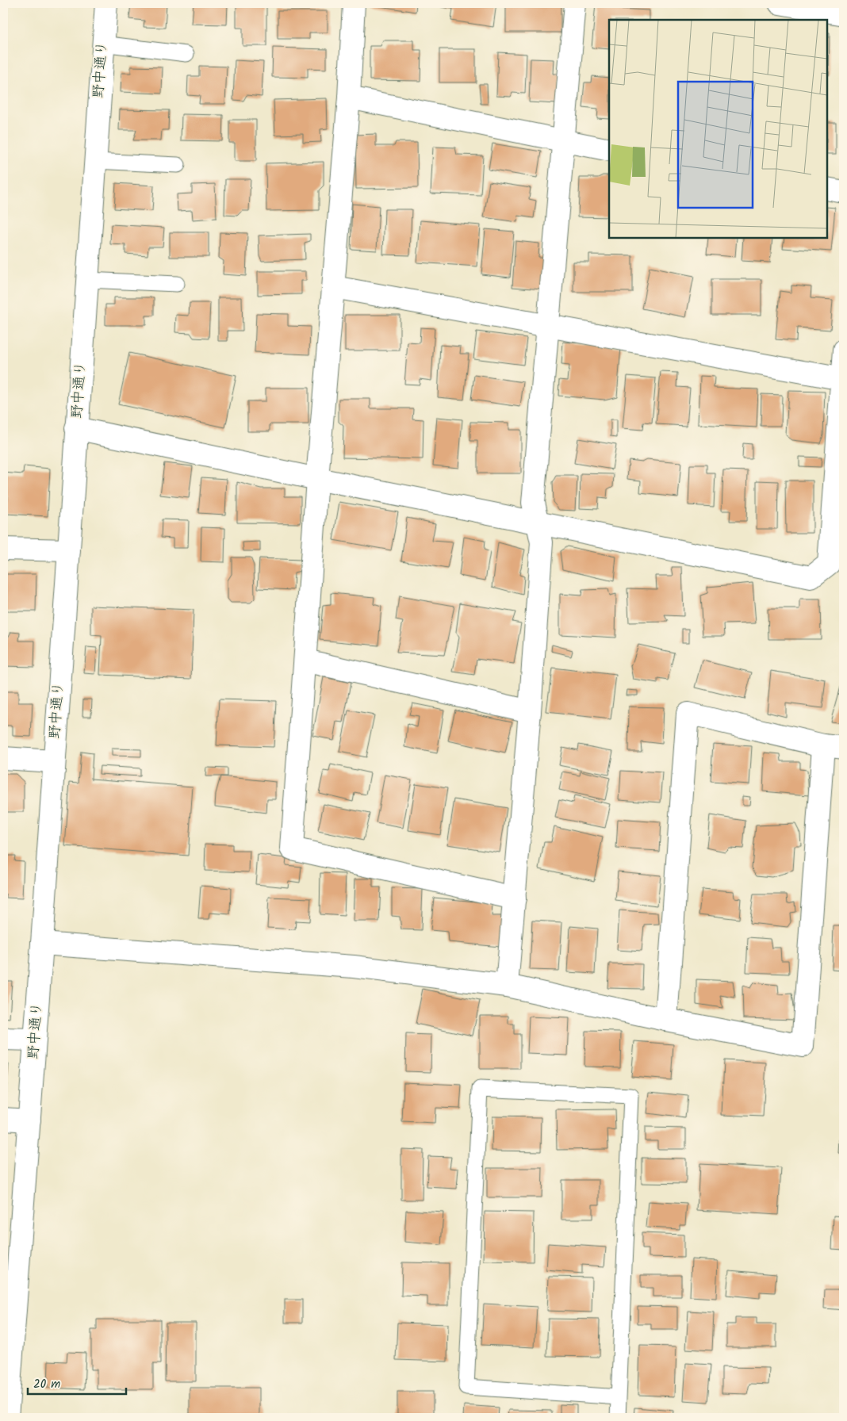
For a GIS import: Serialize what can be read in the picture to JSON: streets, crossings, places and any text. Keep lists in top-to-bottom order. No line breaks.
{"streets":{"street":["野中通り"]},"scale_bar":"20 m"}
